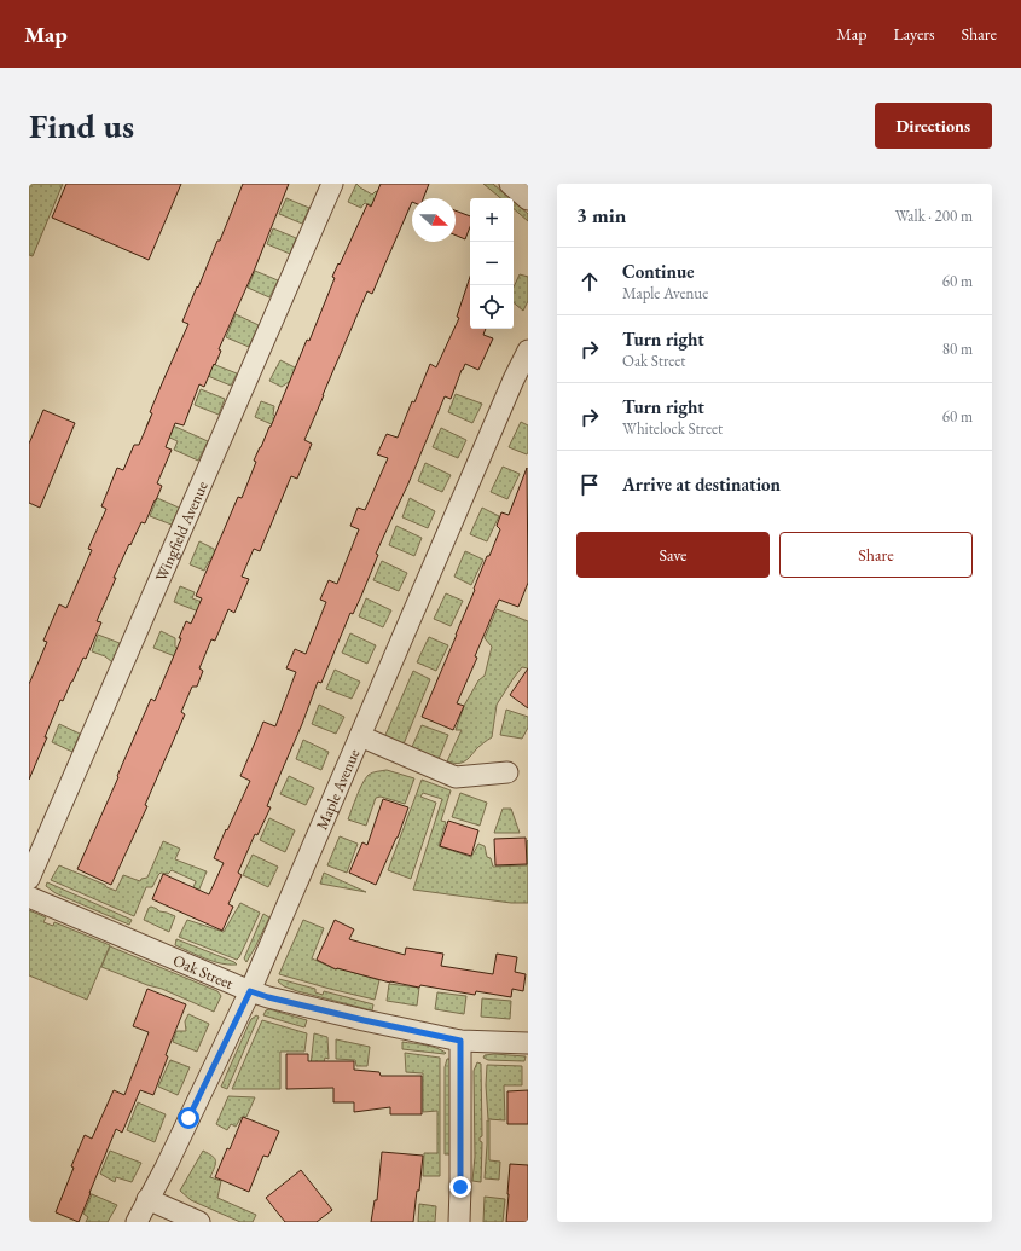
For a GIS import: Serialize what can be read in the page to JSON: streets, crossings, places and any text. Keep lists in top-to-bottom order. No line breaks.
{"streets":{"street":["Wingfield Avenue","Maple Avenue","Oak Street"]},"crossings":[["Maple Avenue","Oak Street"]],"north":"right","page":{"header":"Map","nav":["Map","Layers","Share"],"buttons":["Directions",["Save","Share"]],"title":"Find us","heading":["3 min","Walk · 200 m"],"map_buttons":["+","−"],"list":[["Continue","Maple Avenue","60 m"],["Turn right","Oak Street","80 m"],["Turn right","Whitelock Street","60 m"],"Arrive at destination"]}}
